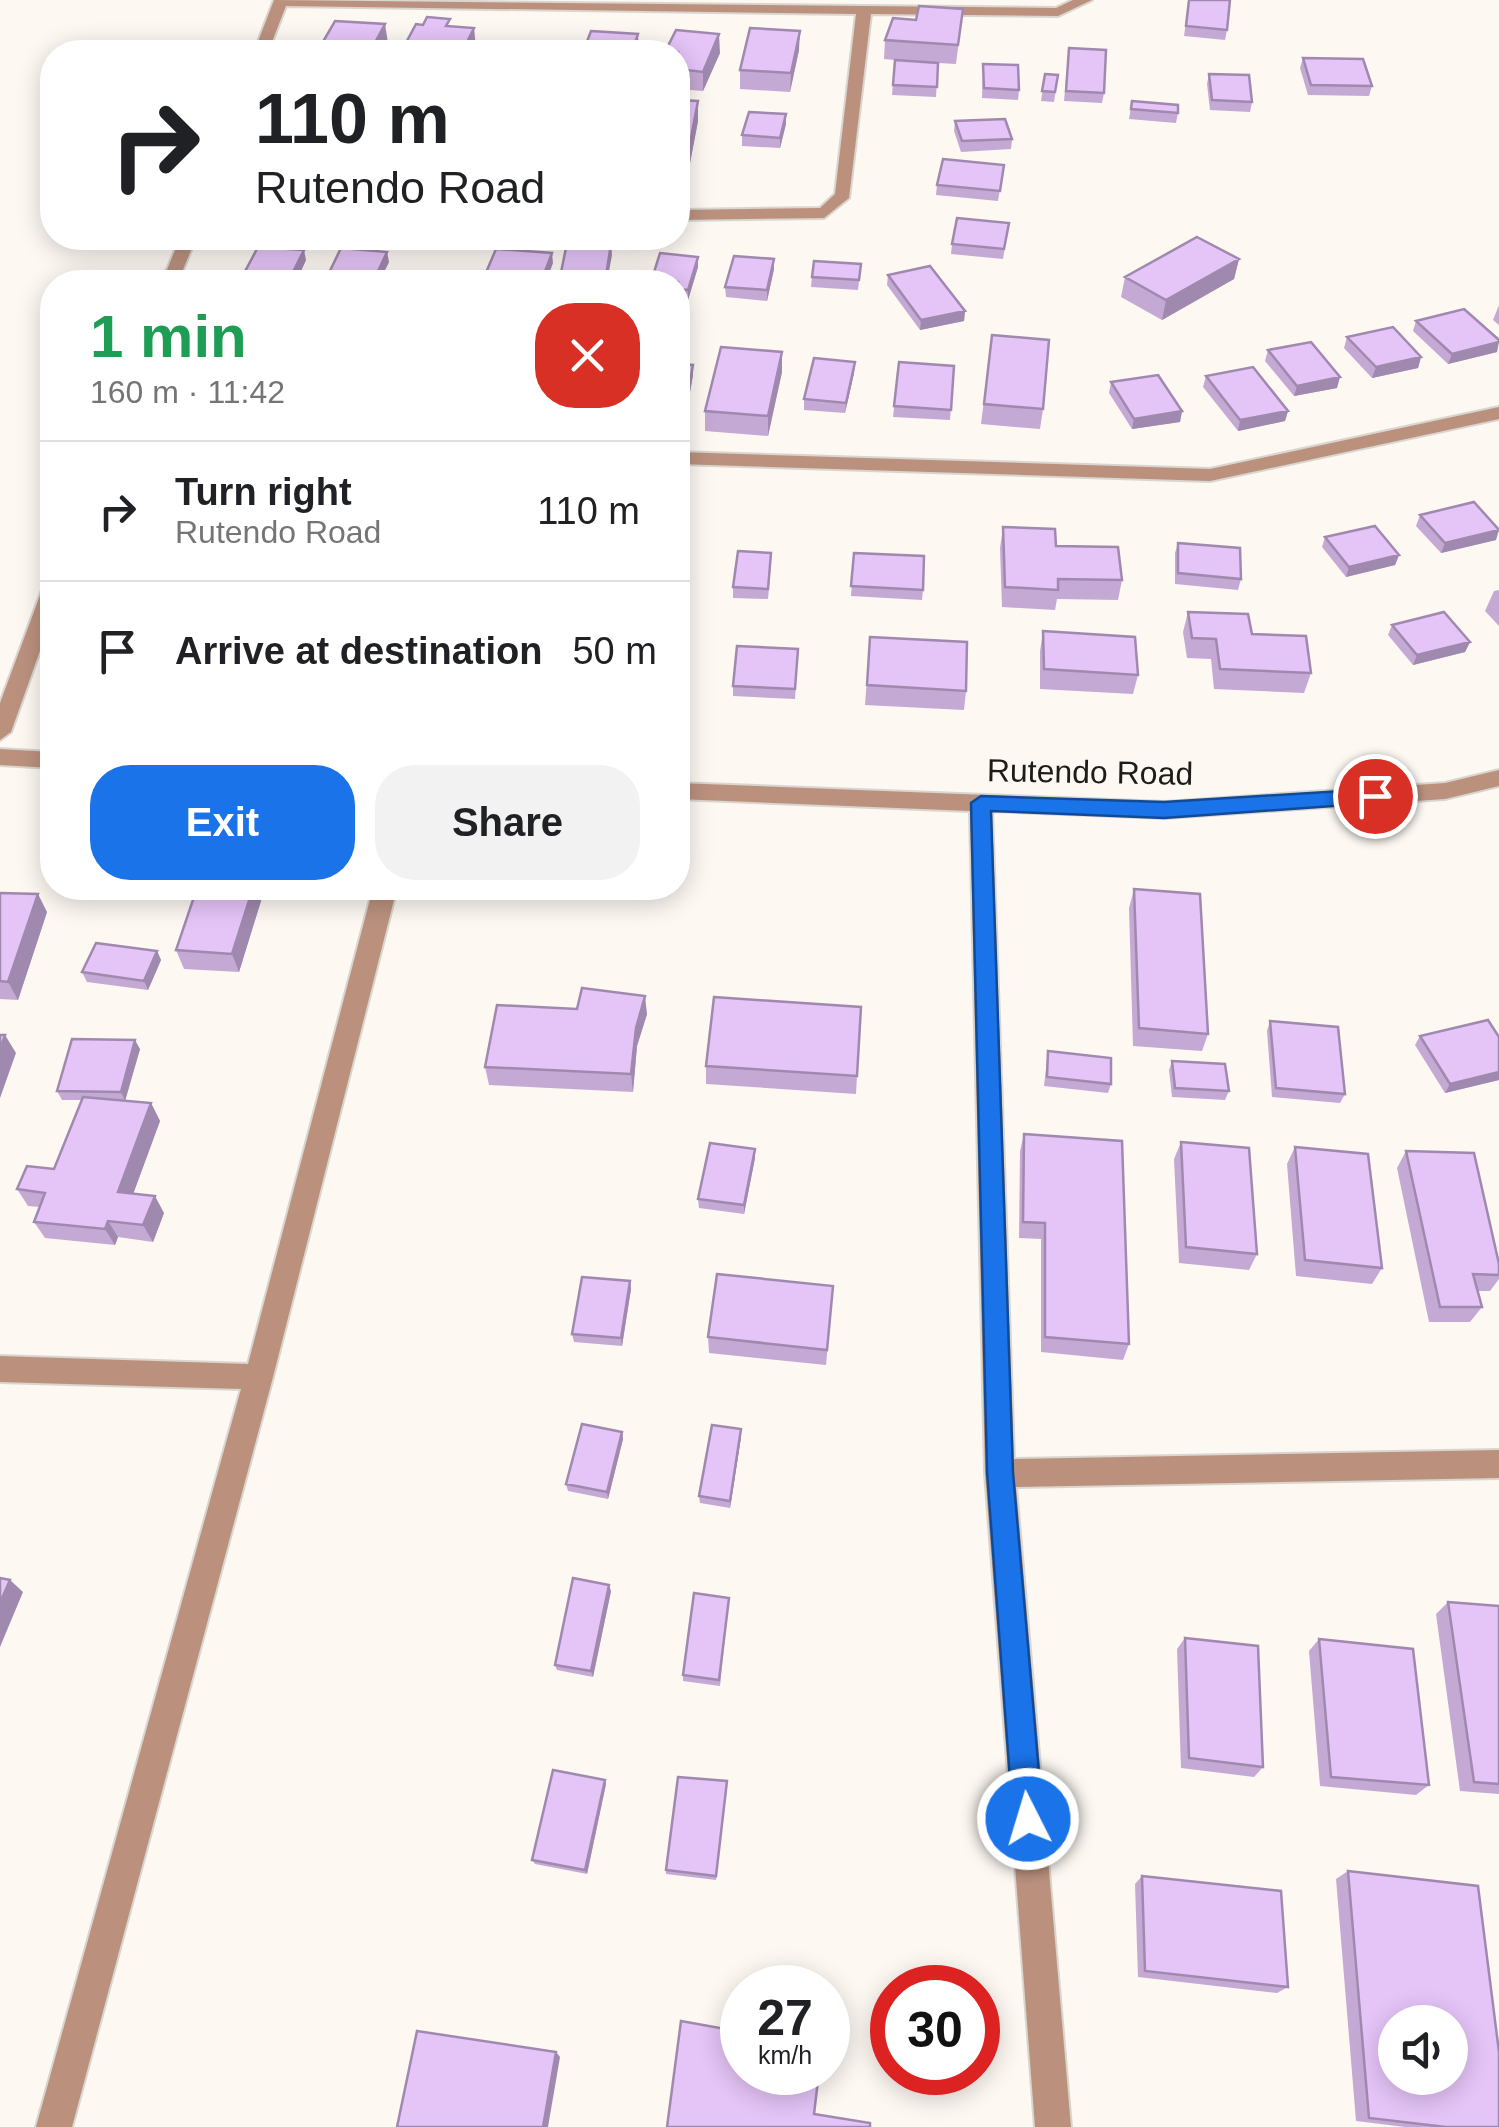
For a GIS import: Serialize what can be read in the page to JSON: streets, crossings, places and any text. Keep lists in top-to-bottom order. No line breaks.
{"streets":{"street":["Rutendo Road"]},"page":{"turn":["110 m","Rutendo Road"],"heading":["1 min","160 m · 11:42"],"list":[{"name":"Turn right","note":"Rutendo Road","value":"110 m"},{"name":"Arrive at destination","value":"50 m"}],"buttons":["Exit","Share"],"speed":"27 km/h","limit":"30"}}
